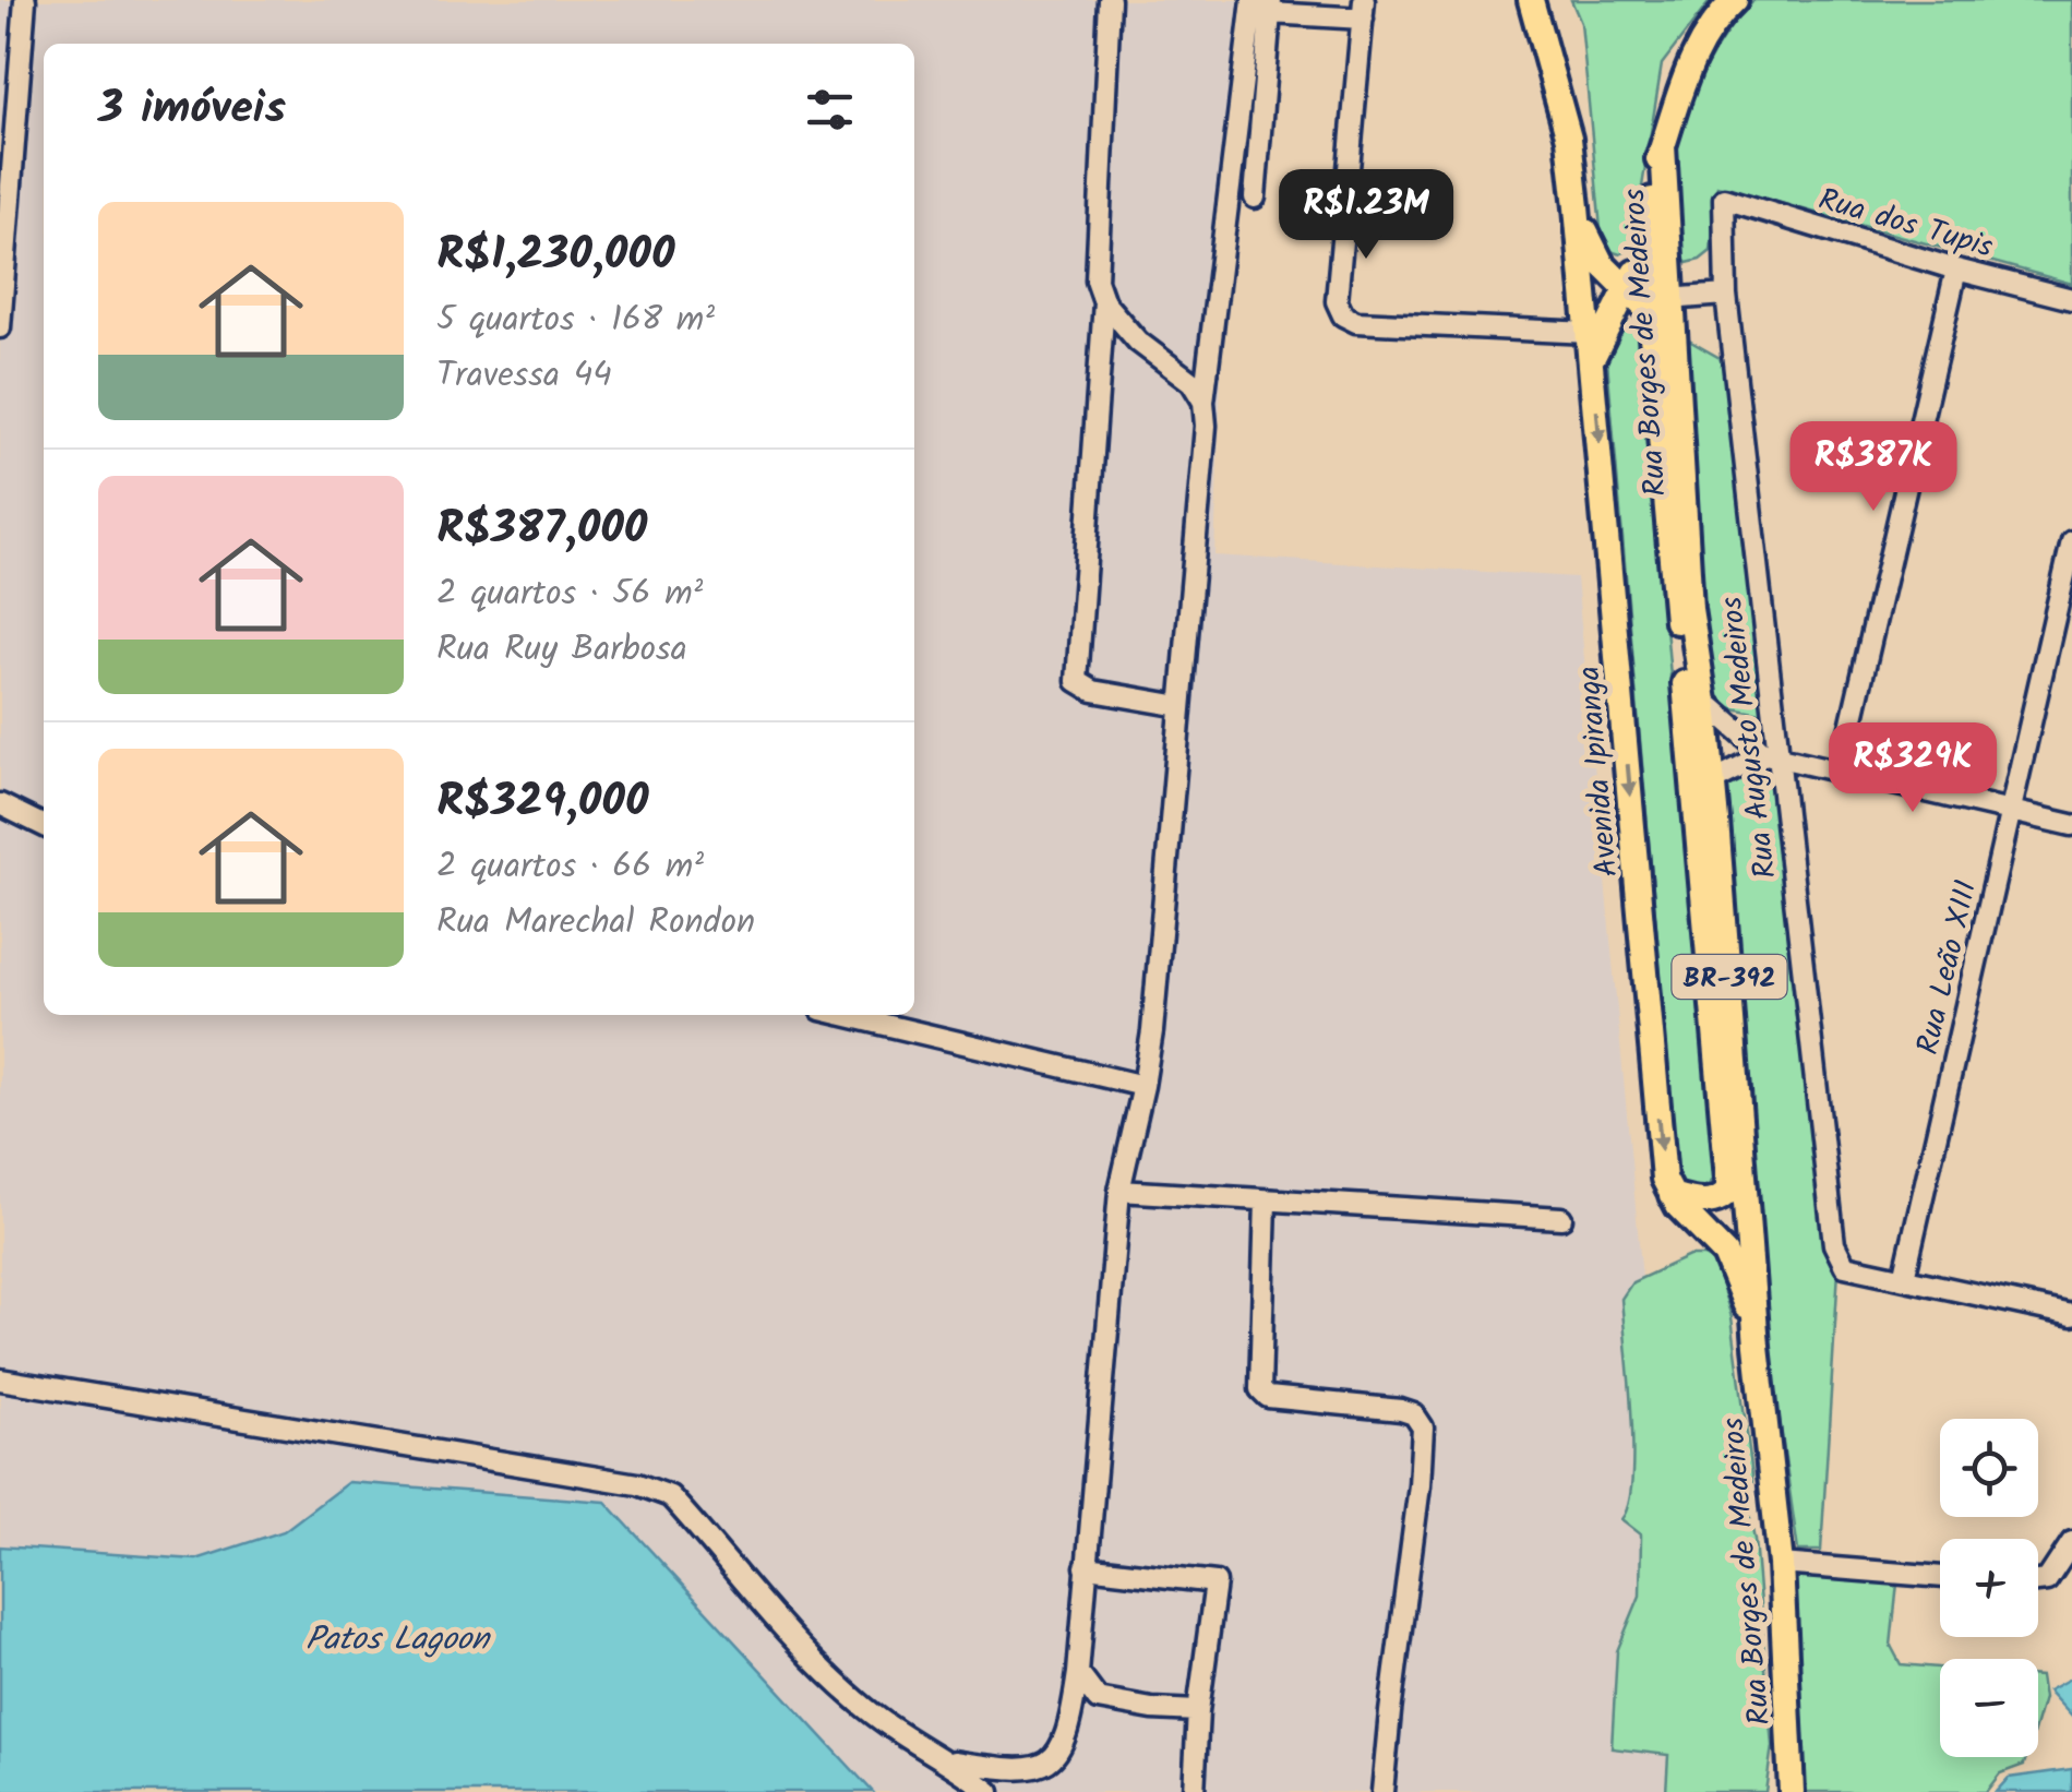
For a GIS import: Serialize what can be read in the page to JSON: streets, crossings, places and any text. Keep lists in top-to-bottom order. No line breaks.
{"streets":{"main road":["Rua Borges de Medeiros","Avenida Ipiranga","BR-392"],"street":["Rua dos Tupis","Rua Augusto Medeiros","Rua Leão XIII"]},"crossings":[["Rua dos Tupis","Rua Augusto Medeiros"],["Rua Borges de Medeiros","Avenida Ipiranga"],["Rua Borges de Medeiros","BR-392"],["Rua Augusto Medeiros","Rua Leão XIII"]],"water":["Patos Lagoon"],"page":{"heading":"3 imóveis","price":["R$1.23M","R$387K","R$329K"],"list":[{"name":"R$1,230,000","note":"5 quartos · 168 m² · Travessa 44"},{"name":"R$387,000","note":"2 quartos · 56 m² · Rua Ruy Barbosa"},{"name":"R$329,000","note":"2 quartos · 66 m² · Rua Marechal Rondon"}],"map_buttons":["+","−"]}}
